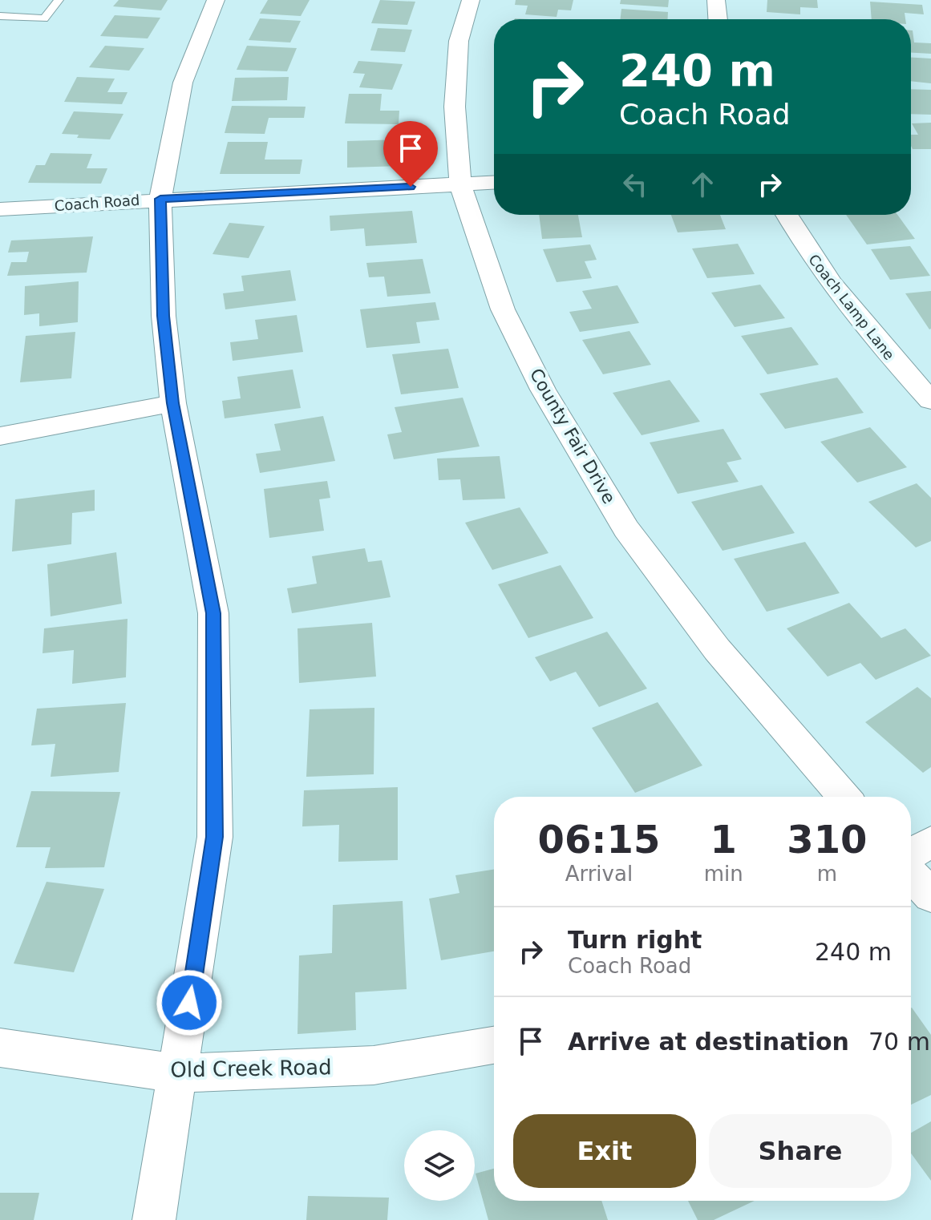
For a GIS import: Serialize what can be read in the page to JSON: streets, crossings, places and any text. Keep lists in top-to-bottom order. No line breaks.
{"streets":{"street":["Coach Road","Coach Lamp Lane","County Fair Drive","Old Creek Road"]},"crossings":[["Coach Road","County Fair Drive"]],"page":{"turn":["240 m","Coach Road"],"eta":["06:15","Arrival","1","min","310","m"],"list":[{"name":"Turn right","note":"Coach Road","value":"240 m"},{"name":"Arrive at destination","value":"70 m"}],"buttons":["Exit","Share"]}}
